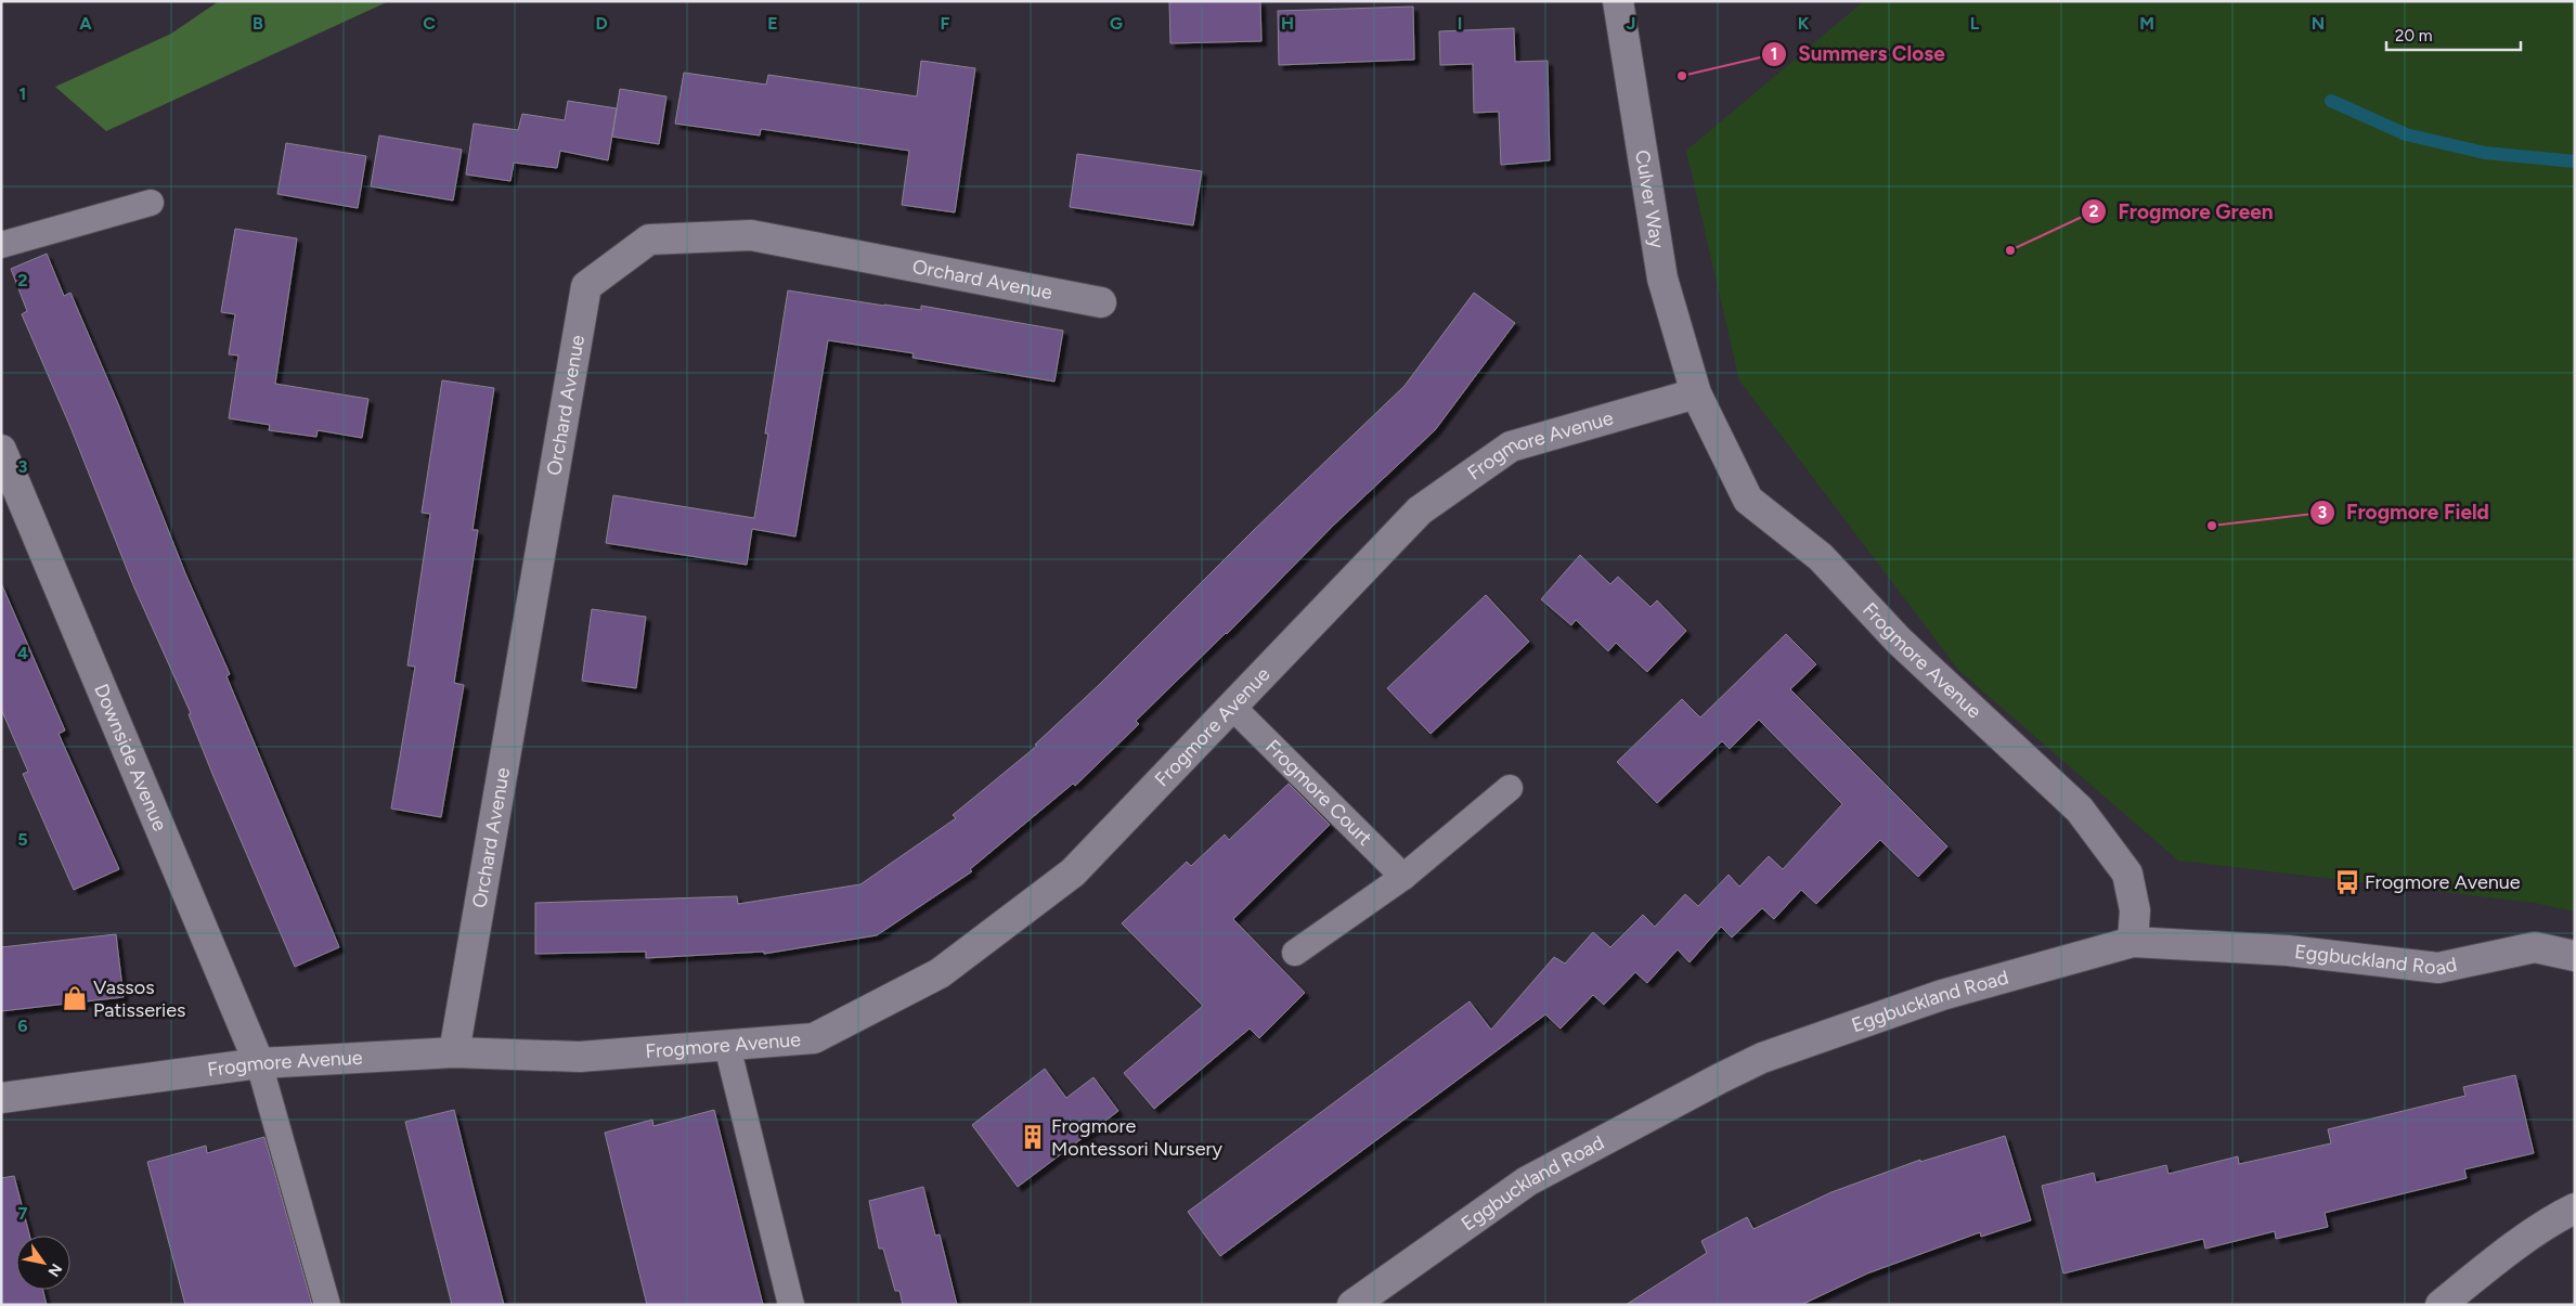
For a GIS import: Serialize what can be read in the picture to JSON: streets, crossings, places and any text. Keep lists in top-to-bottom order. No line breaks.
{"streets":{"street":["Culver Way","Orchard Avenue","Frogmore Avenue","Downside Avenue","Eggbuckland Road"],"lane":["Frogmore Court"]},"crossings":[["Culver Way","Frogmore Avenue"],["Orchard Avenue","Frogmore Avenue"],["Frogmore Avenue","Downside Avenue"],["Frogmore Avenue","Frogmore Court"],["Frogmore Avenue","Eggbuckland Road"]],"places":{"other":["Summers Close","Frogmore Green","Frogmore Field"],"bus stop":["Frogmore Avenue"],"shop":["Vassos Patisseries"],"building":["Frogmore Montessori Nursery"]},"scale_bar":"20 m","north":"bottom right","grid":{"columns":["A","B","C","D","E","F","G","H","I","J","K","L","M","N"],"rows":["1","2","3","4","5","6","7"]}}
